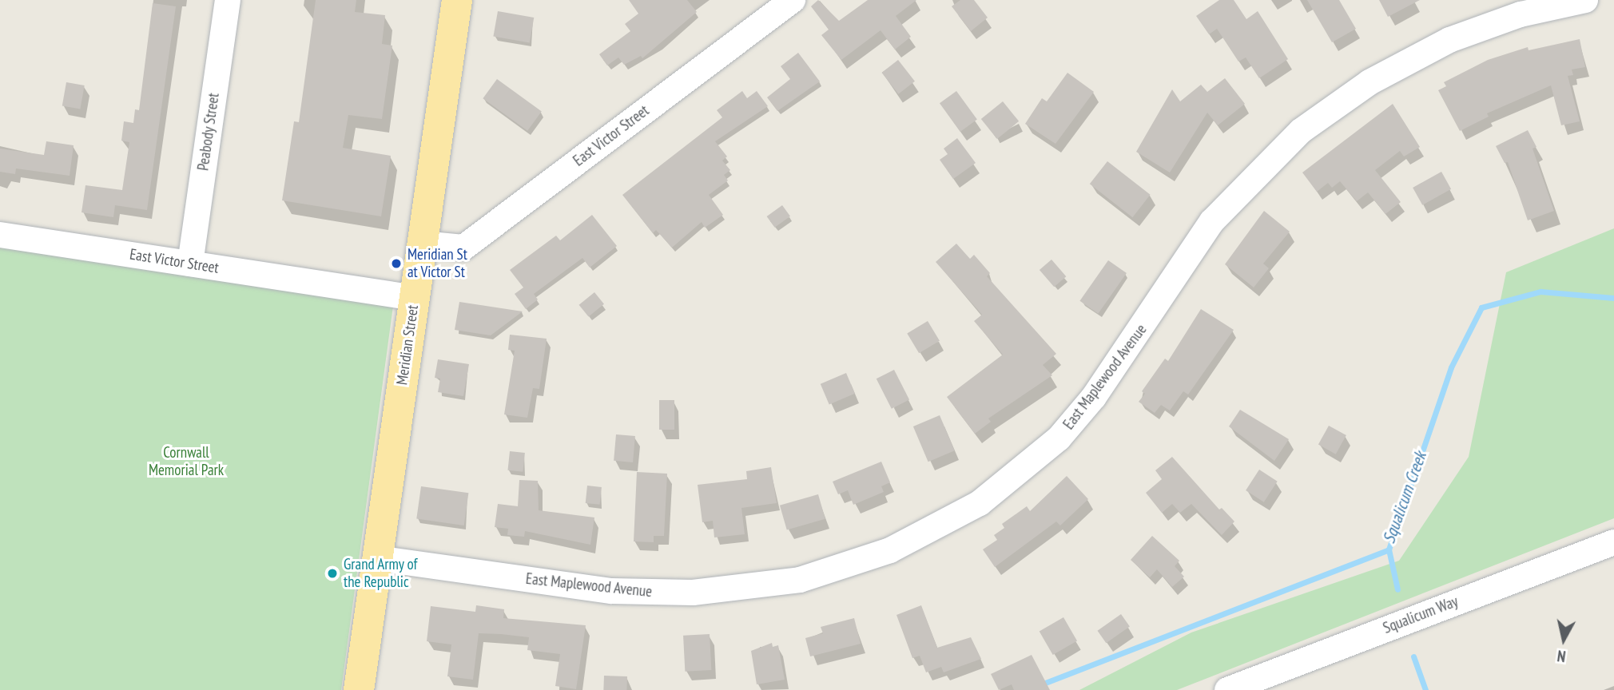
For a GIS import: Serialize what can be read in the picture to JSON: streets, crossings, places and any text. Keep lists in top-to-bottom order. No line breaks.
{"streets":{"main road":["Meridian Street"],"street":["Peabody Street","East Victor Street","East Maplewood Avenue","Squalicum Way"]},"crossings":[["Peabody Street","East Victor Street"],["East Victor Street","Meridian Street"],["Meridian Street","East Maplewood Avenue"]],"water":["Squalicum Creek"],"parks":["Cornwall Memorial Park"],"places":["Meridian St at Victor St","Grand Army of the Republic"],"north":"bottom"}
